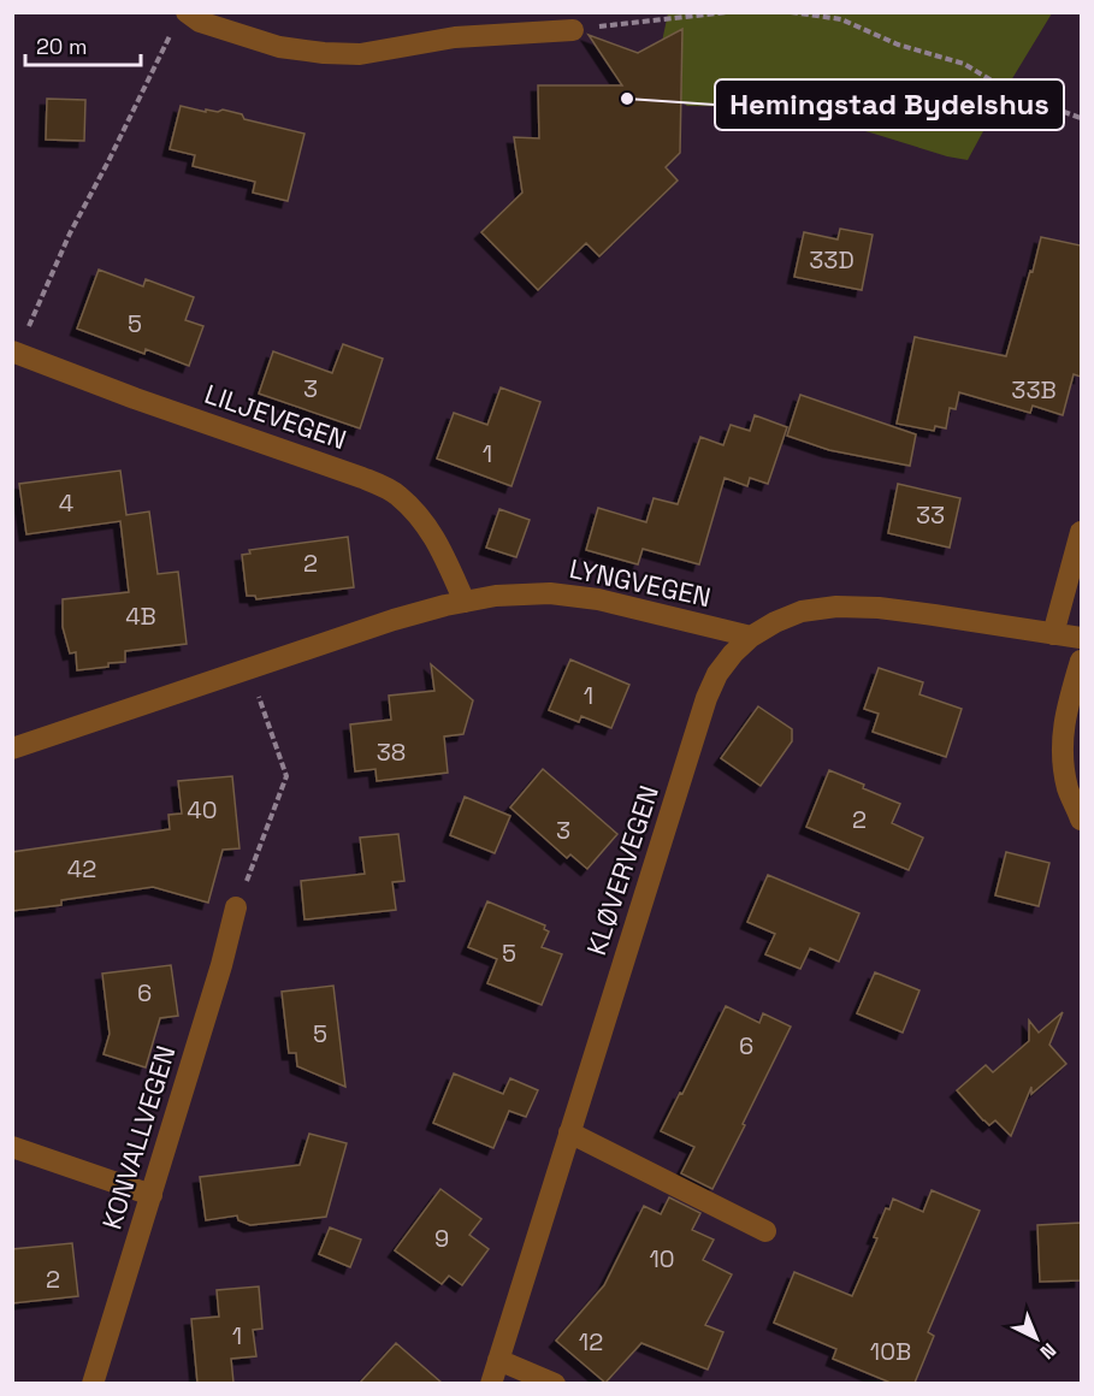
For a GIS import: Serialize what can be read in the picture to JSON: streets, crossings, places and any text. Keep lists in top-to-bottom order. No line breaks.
{"streets":{"street":["LILJEVEGEN","LYNGVEGEN","KLØVERVEGEN","KONVALLVEGEN"]},"crossings":[["LILJEVEGEN","LYNGVEGEN"],["LYNGVEGEN","KLØVERVEGEN"]],"places":["Hemingstad Bydelshus"],"house_numbers":["33D","5","3","33B","1","4","33","2","4B","1","38","40","2","3","42","5","6","5","6","9","10","2","1","12","10B"],"scale_bar":"20 m","north":"bottom right"}
